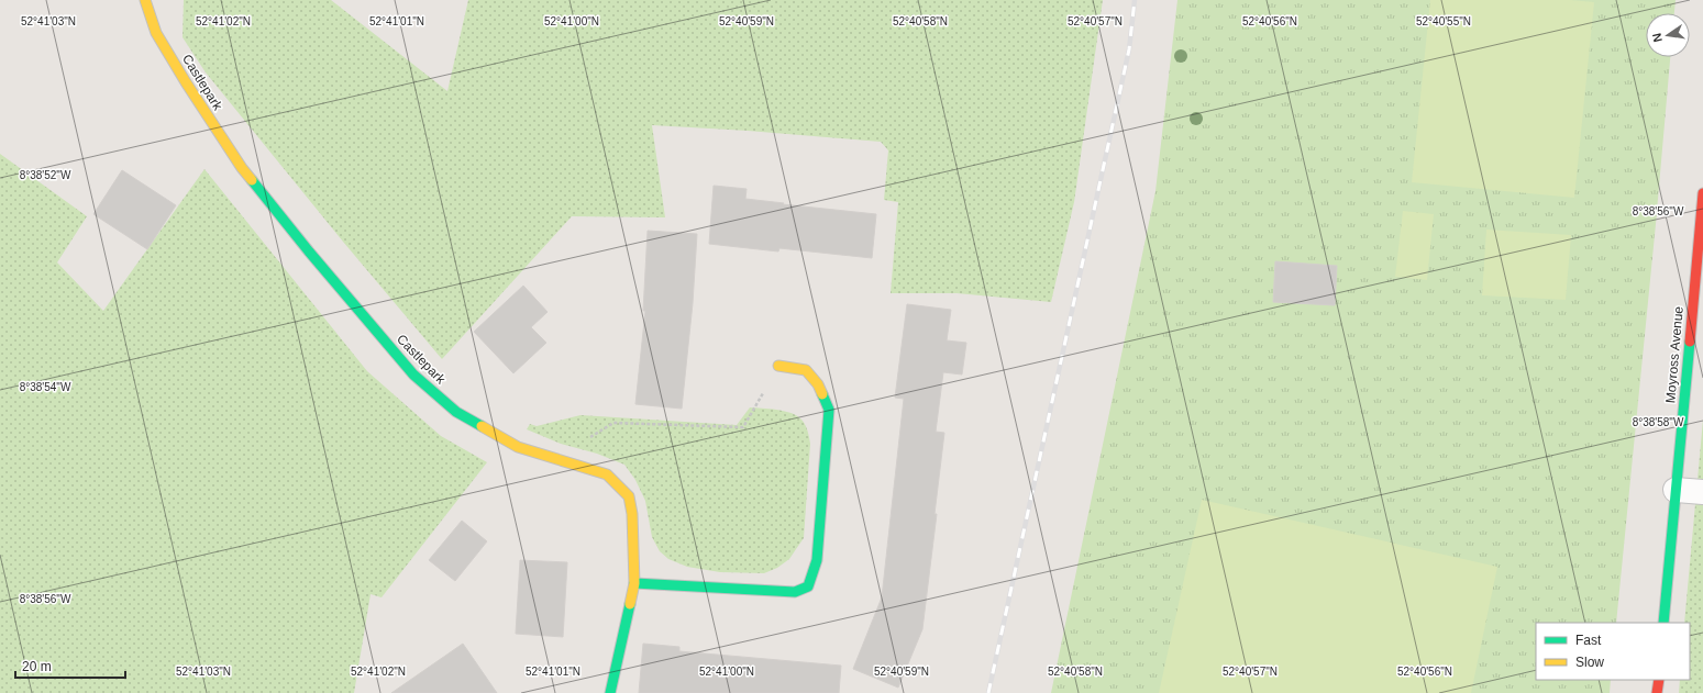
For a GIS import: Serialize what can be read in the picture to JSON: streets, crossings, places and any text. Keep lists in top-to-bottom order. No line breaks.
{"streets":{"street":["Castlepark","Moyross Avenue"]},"legend":["Fast","Slow"],"scale_bar":"20 m","north":"left","coordinates":["52°41'03\"N","52°41'02\"N","52°41'01\"N","52°41'00\"N","52°40'59\"N","52°40'58\"N","52°40'57\"N","52°40'56\"N","52°40'55\"N","8°38'52\"W","8°38'56\"W","8°38'54\"W","8°38'58\"W"]}
